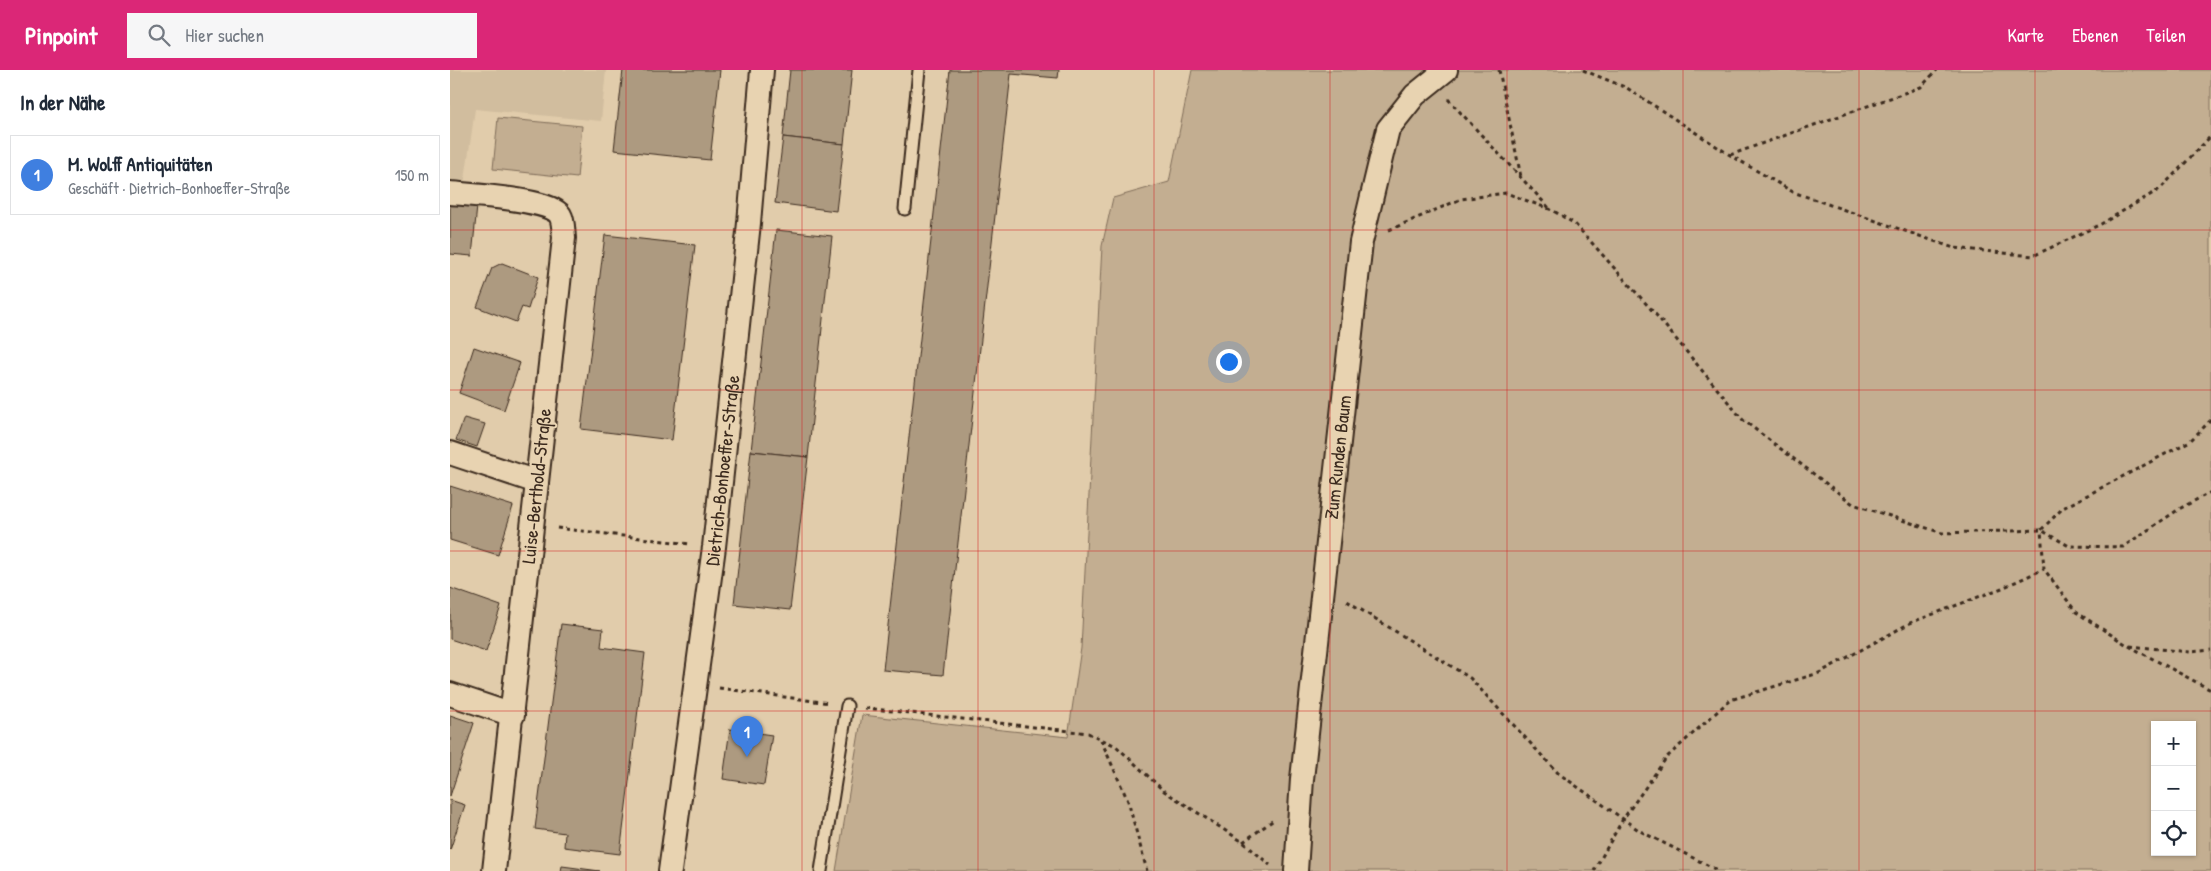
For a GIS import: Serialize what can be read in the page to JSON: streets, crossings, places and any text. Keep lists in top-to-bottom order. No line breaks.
{"streets":{"street":["Zum Runden Baum","Dietrich-Bonhoeffer-Straße","Luise-Berthold-Straße"]},"page":{"header":"Pinpoint","search":"Hier suchen","nav":["Karte","Ebenen","Teilen"],"heading":"In der Nähe","list":[{"mark":"1","name":"M. Wolff Antiquitäten","note":"Geschäft · Dietrich-Bonhoeffer-Straße","value":"150 m"}],"pins":"1","map_buttons":["+","−"]}}
